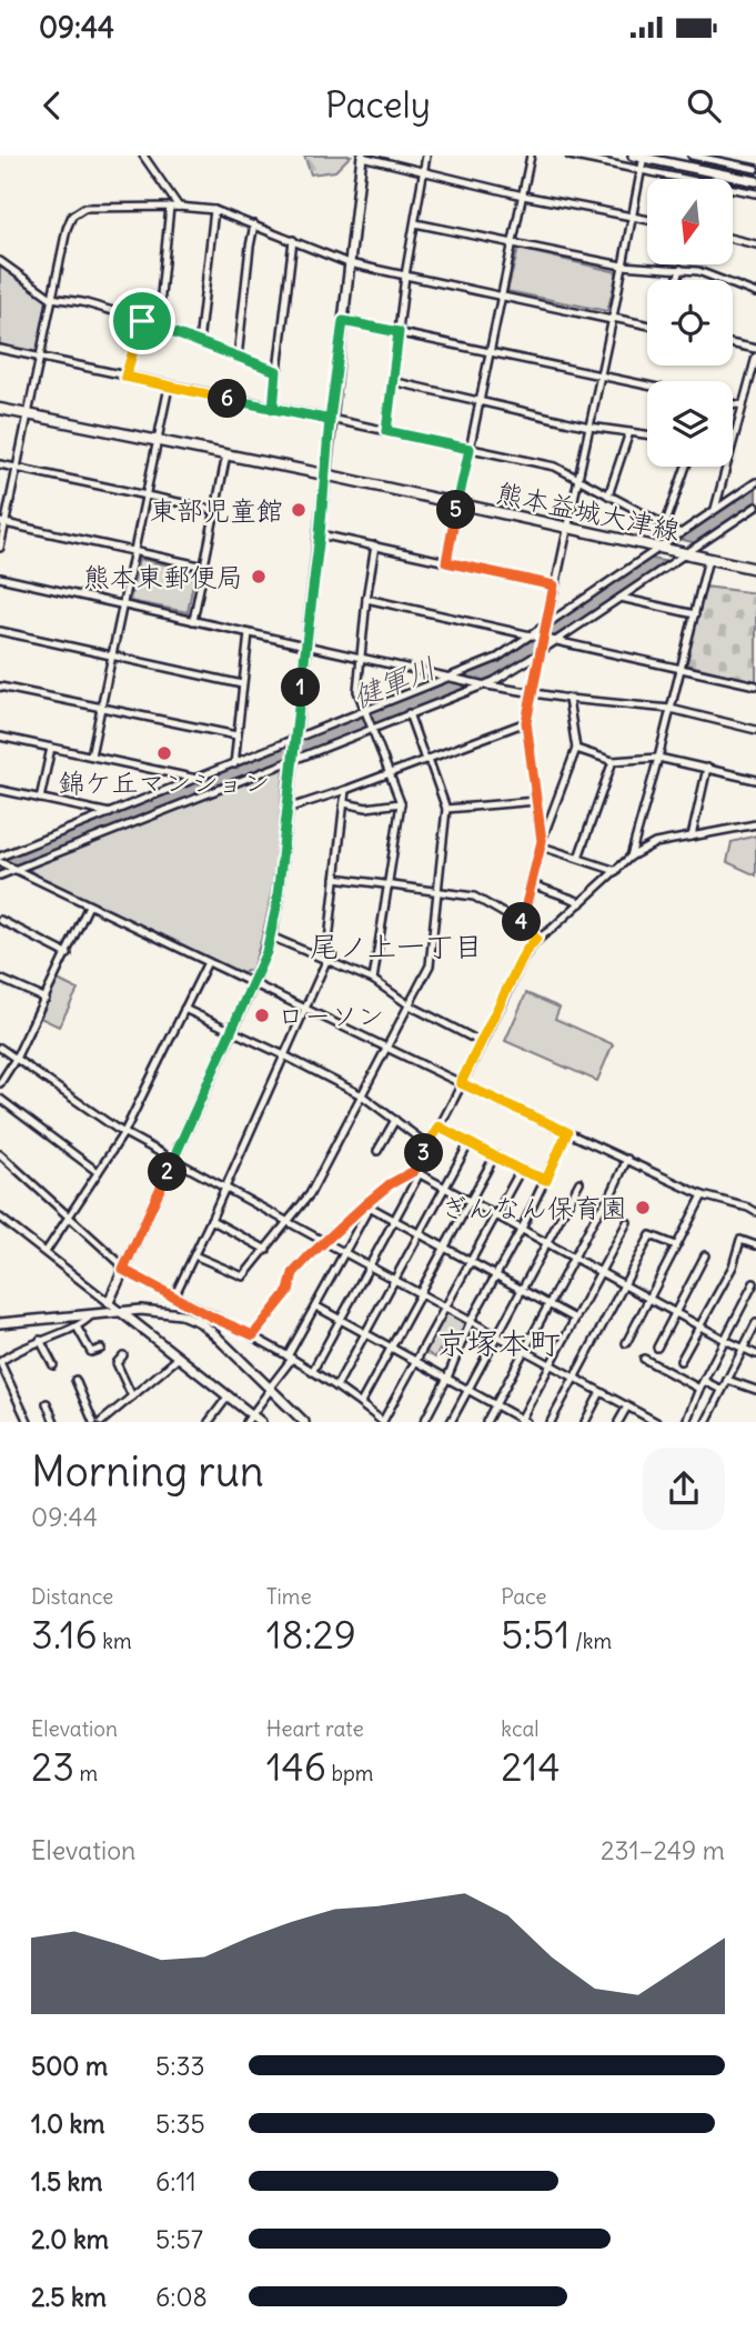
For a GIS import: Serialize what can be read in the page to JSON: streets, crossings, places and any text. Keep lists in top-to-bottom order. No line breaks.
{"streets":{"main road":["熊本益城大津線"]},"districts":["尾ノ上一丁目","京塚本町"],"water":["健軍川"],"places":["東部児童館","熊本東郵便局","錦ケ丘マンション","ローソン","ぎんなん保育園"],"north":"bottom","page":{"status":"09:44","header":"Pacely","pins":["6","5","1","4","3","2"],"heading":["Morning run","09:44"],"stats":[["Distance","3.16 km"],["Time","18:29"],["Pace","5:51 /km"],["Elevation","23 m"],["Heart rate","146 bpm"],["kcal","214"]],"chart":["Elevation","231–249 m"],"list":[{"name":"500 m","note":"5:33"},{"name":"1.0 km","note":"5:35"},{"name":"1.5 km","note":"6:11"},{"name":"2.0 km","note":"5:57"},{"name":"2.5 km","note":"6:08"}]}}
